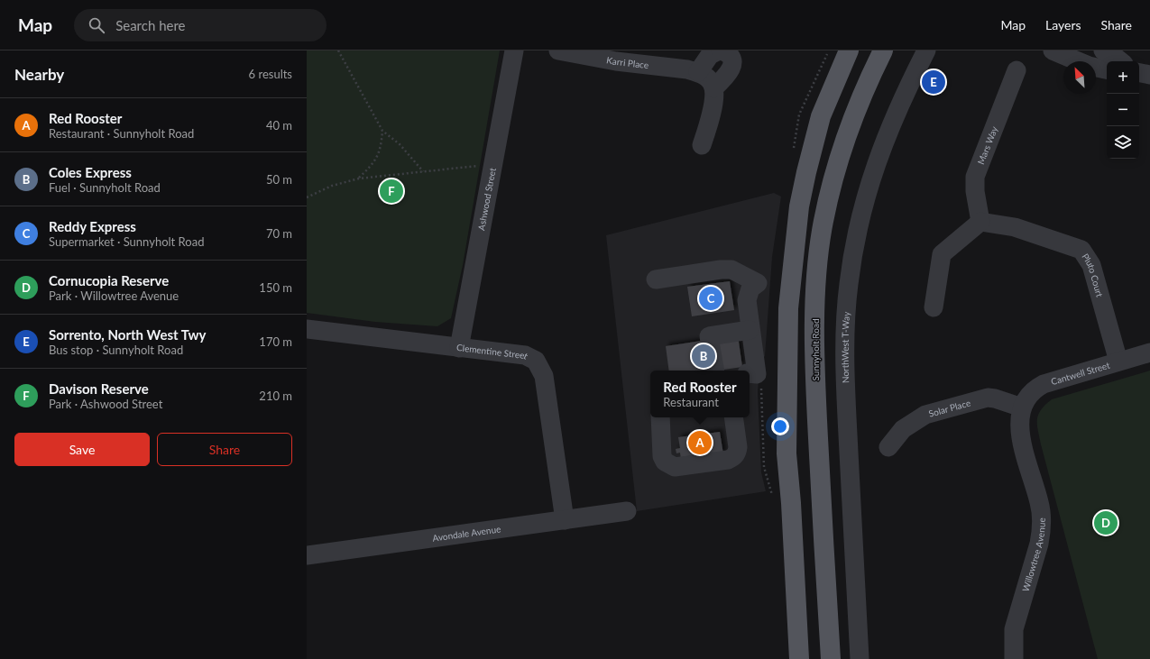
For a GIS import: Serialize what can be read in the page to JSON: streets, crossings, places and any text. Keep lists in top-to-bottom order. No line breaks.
{"streets":{"main road":["Sunnyholt Road"],"street":["Karri Place","Mars Way","Ashwood Street","Pluto Court","NorthWest T-Way","Clementine Street","Cantwell Street","Solar Place","Avondale Avenue","Willowtree Avenue"]},"crossings":[["Mars Way","Pluto Court"],["Ashwood Street","Clementine Street"],["Pluto Court","Cantwell Street"],["Clementine Street","Avondale Avenue"],["Cantwell Street","Solar Place"],["Cantwell Street","Willowtree Avenue"],["Solar Place","Willowtree Avenue"]],"north":"top left","page":{"header":"Map","search":"Search here","nav":["Map","Layers","Share"],"heading":["Nearby","6 results"],"map_buttons":["+","−"],"pins":["E","F","C","B","A","D"],"list":[{"mark":"A","name":"Red Rooster","note":"Restaurant · Sunnyholt Road","value":"40 m"},{"mark":"B","name":"Coles Express","note":"Fuel · Sunnyholt Road","value":"50 m"},{"mark":"C","name":"Reddy Express","note":"Supermarket · Sunnyholt Road","value":"70 m"},{"mark":"D","name":"Cornucopia Reserve","note":"Park · Willowtree Avenue","value":"150 m"},{"mark":"E","name":"Sorrento, North West Twy","note":"Bus stop · Sunnyholt Road","value":"170 m"},{"mark":"F","name":"Davison Reserve","note":"Park · Ashwood Street","value":"210 m"}],"popup":["Red Rooster","Restaurant"],"buttons":["Save","Share"]}}
